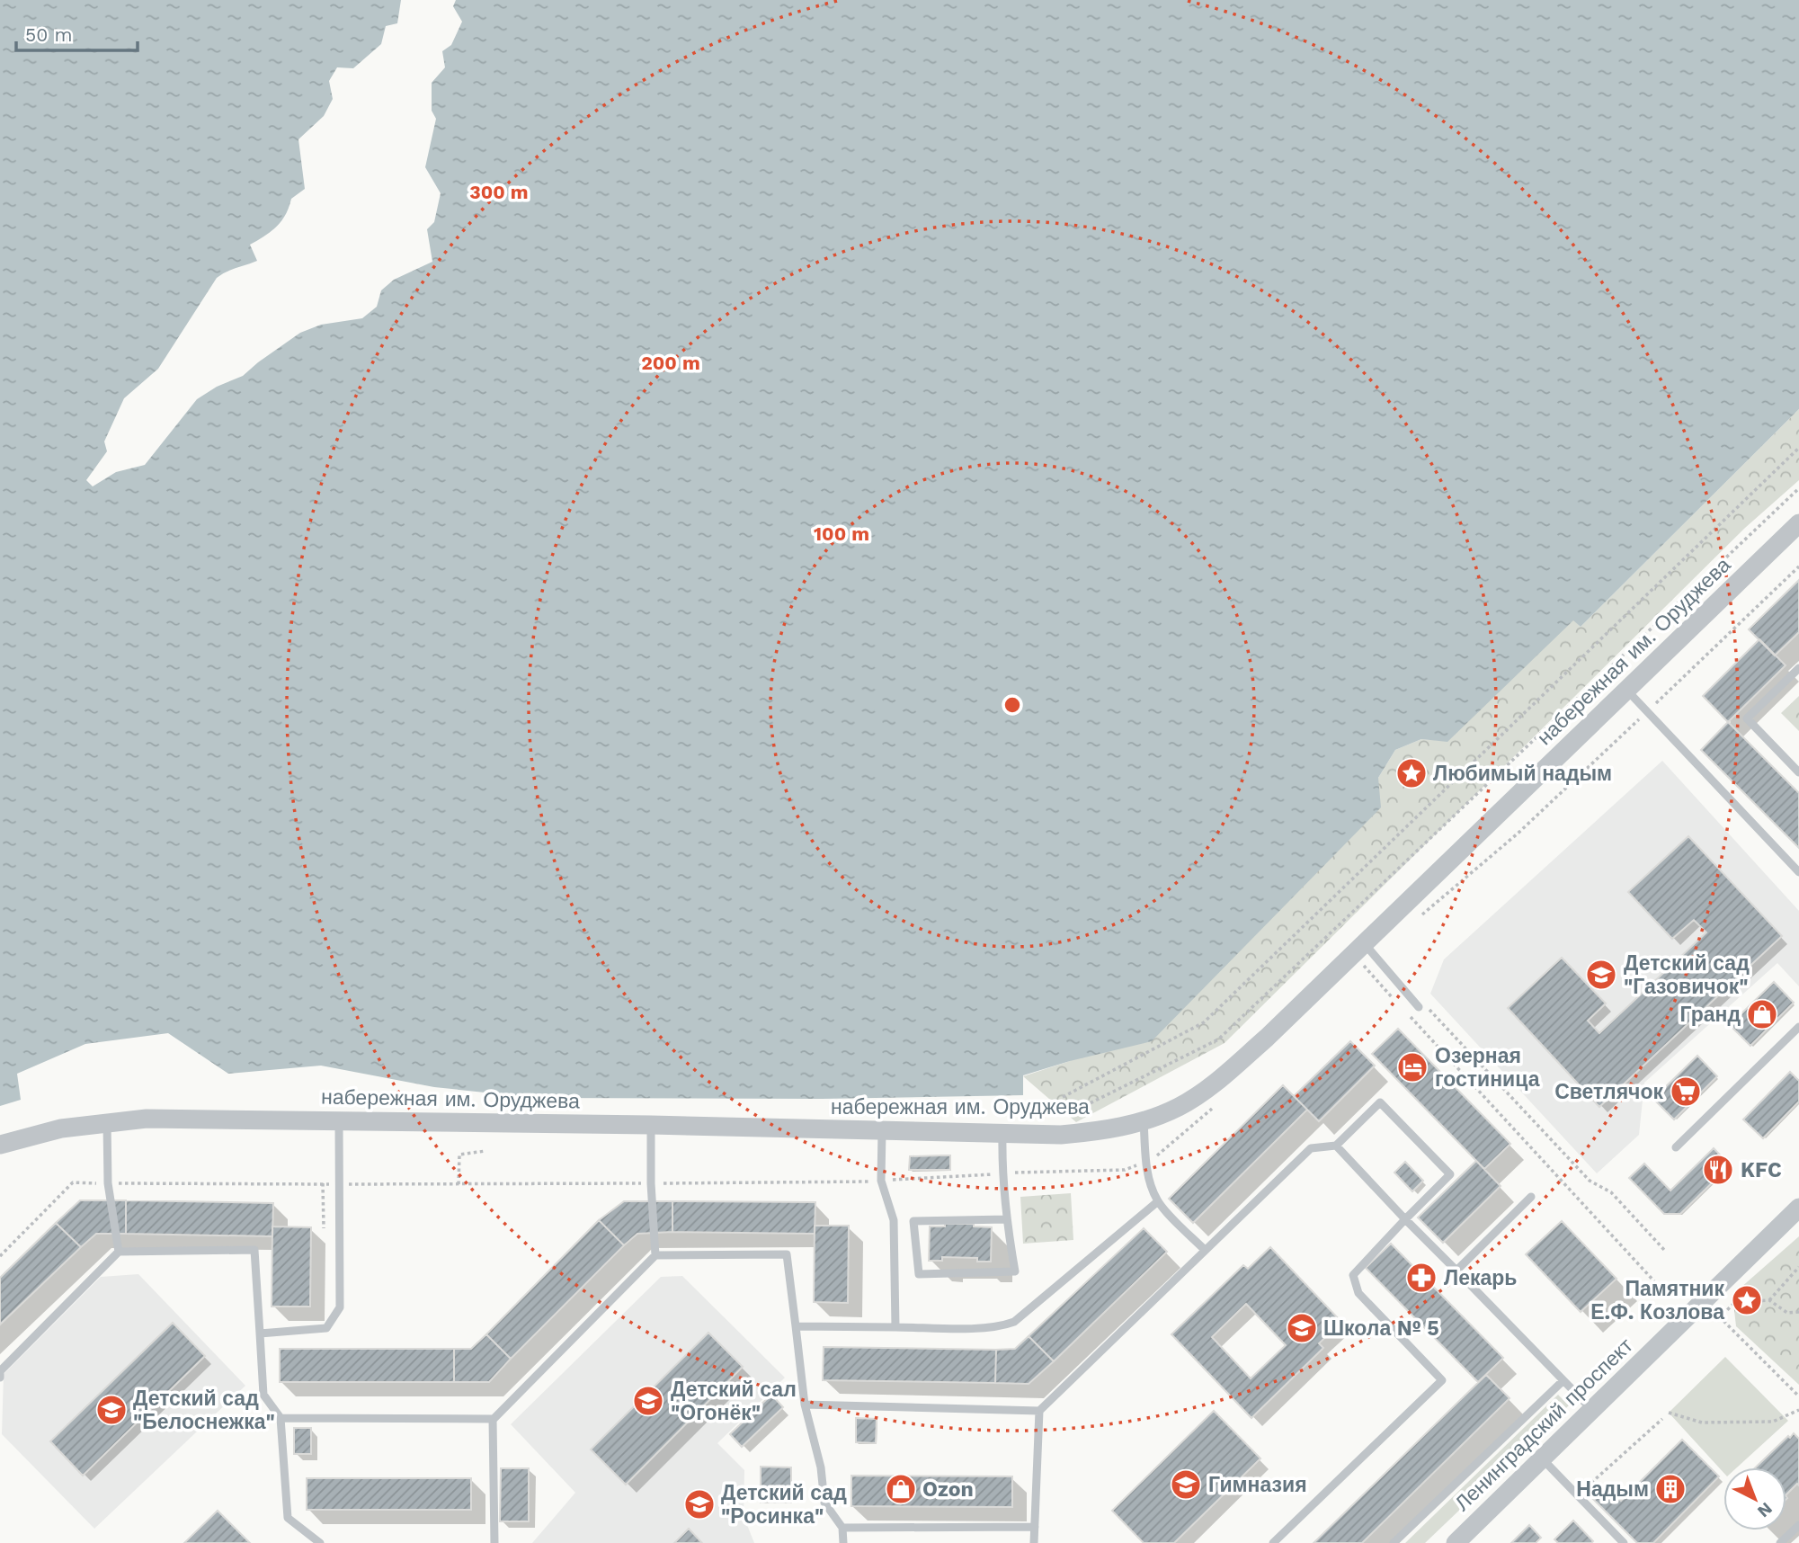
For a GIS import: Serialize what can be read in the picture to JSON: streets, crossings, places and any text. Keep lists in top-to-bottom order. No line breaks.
{"streets":{"street":["набережная им. Оруджева","Ленинградский проспект"]},"places":{"place":["Любимый надым","Памятник Е.Ф. Козлова"],"school or university":["Детский сад \"Газовичок\"","Школа № 5","Детский сал \"Огонёк\"","Детский сад \"Белоснежка\"","Гимназия","Детский сад \"Росинка\""],"shop":["Гранд","Ozon"],"hotel":["Озерная гостиница"],"supermarket":["Светлячок"],"restaurant":["KFC"],"pharmacy":["Лекарь"],"building":["Надым"]},"scale_bar":"50 m","north":"bottom right","rings":["300 m","200 m","100 m"]}
